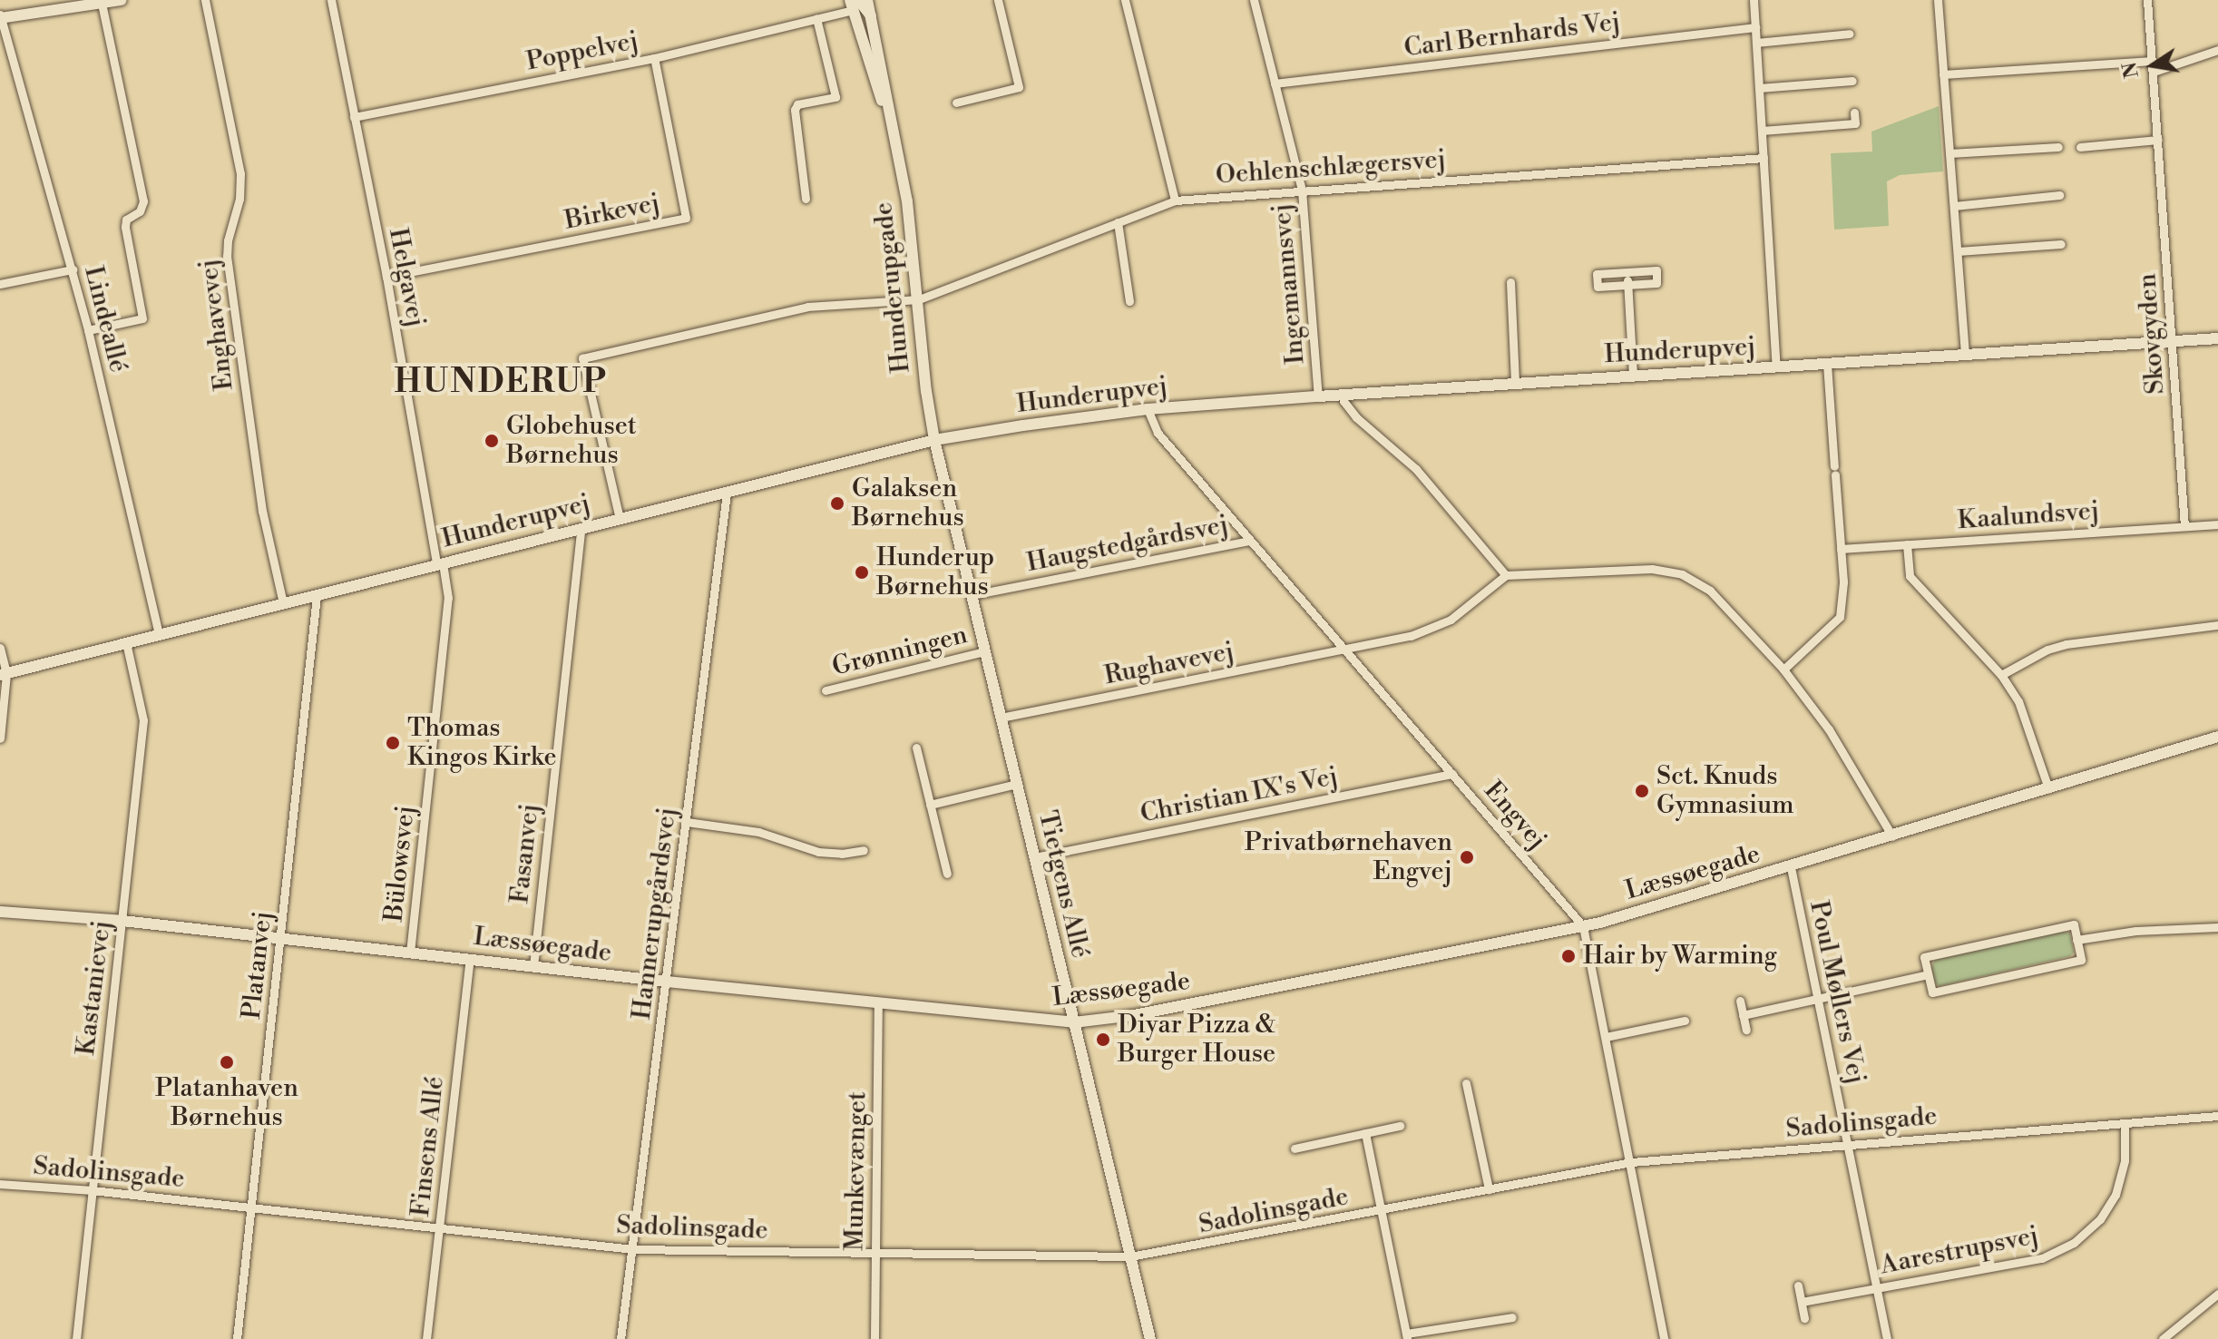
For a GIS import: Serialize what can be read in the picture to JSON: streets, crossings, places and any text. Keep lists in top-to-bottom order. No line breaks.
{"streets":{"street":["Carl Bernhards Vej","Poppelvej","Oehlenschlægersvej","Birkevej","Helgavej","Ingemannsvej","Hunderupgade","Lindeallé","Enghavevej","Skovgyden","Hunderupvej","Kaalundsvej","Haugstedgårdsvej","Grønningen","Rughavevej","Christian IX's Vej","Engvej","Fasanvej","Bülowsvej","Læssøegade","Tietgens Allé","Hannerupgårdsvej","Platanvej","Kastanievej","Poul Møllers Vej","Sadolinsgade","Finsens Allé","Munkevænget","Aarestrupsvej"]},"crossings":[["Carl Bernhards Vej","Ingemannsvej"],["Poppelvej","Birkevej"],["Poppelvej","Helgavej"],["Poppelvej","Hunderupgade"],["Oehlenschlægersvej","Ingemannsvej"],["Oehlenschlægersvej","Hunderupgade"],["Oehlenschlægersvej","Hunderupvej"],["Birkevej","Helgavej"],["Helgavej","Hunderupvej"],["Helgavej","Bülowsvej"],["Ingemannsvej","Hunderupvej"],["Hunderupgade","Hunderupvej"],["Hunderupgade","Tietgens Allé"],["Lindeallé","Hunderupvej"],["Enghavevej","Hunderupvej"],["Skovgyden","Hunderupvej"],["Skovgyden","Kaalundsvej"],["Hunderupvej","Engvej"],["Hunderupvej","Fasanvej"],["Hunderupvej","Bülowsvej"],["Hunderupvej","Tietgens Allé"],["Hunderupvej","Hannerupgårdsvej"],["Hunderupvej","Platanvej"],["Hunderupvej","Kastanievej"],["Haugstedgårdsvej","Engvej"],["Haugstedgårdsvej","Tietgens Allé"],["Grønningen","Tietgens Allé"],["Rughavevej","Engvej"],["Rughavevej","Tietgens Allé"],["Christian IX's Vej","Engvej"],["Christian IX's Vej","Tietgens Allé"],["Engvej","Læssøegade"],["Engvej","Sadolinsgade"],["Fasanvej","Læssøegade"],["Bülowsvej","Læssøegade"],["Læssøegade","Tietgens Allé"],["Læssøegade","Hannerupgårdsvej"],["Læssøegade","Platanvej"],["Læssøegade","Kastanievej"],["Læssøegade","Poul Møllers Vej"],["Læssøegade","Finsens Allé"],["Læssøegade","Munkevænget"],["Tietgens Allé","Sadolinsgade"],["Hannerupgårdsvej","Sadolinsgade"],["Platanvej","Sadolinsgade"],["Kastanievej","Sadolinsgade"],["Poul Møllers Vej","Sadolinsgade"],["Poul Møllers Vej","Aarestrupsvej"],["Sadolinsgade","Finsens Allé"],["Sadolinsgade","Munkevænget"],["Sadolinsgade","Aarestrupsvej"]],"districts":["HUNDERUP"],"places":["Globehuset Børnehus","Galaksen Børnehus","Hunderup Børnehus","Thomas Kingos Kirke","Sct. Knuds Gymnasium","Privatbørnehaven Engvej","Hair by Warming","Diyar Pizza & Burger House","Platanhaven Børnehus"],"north":"left"}
